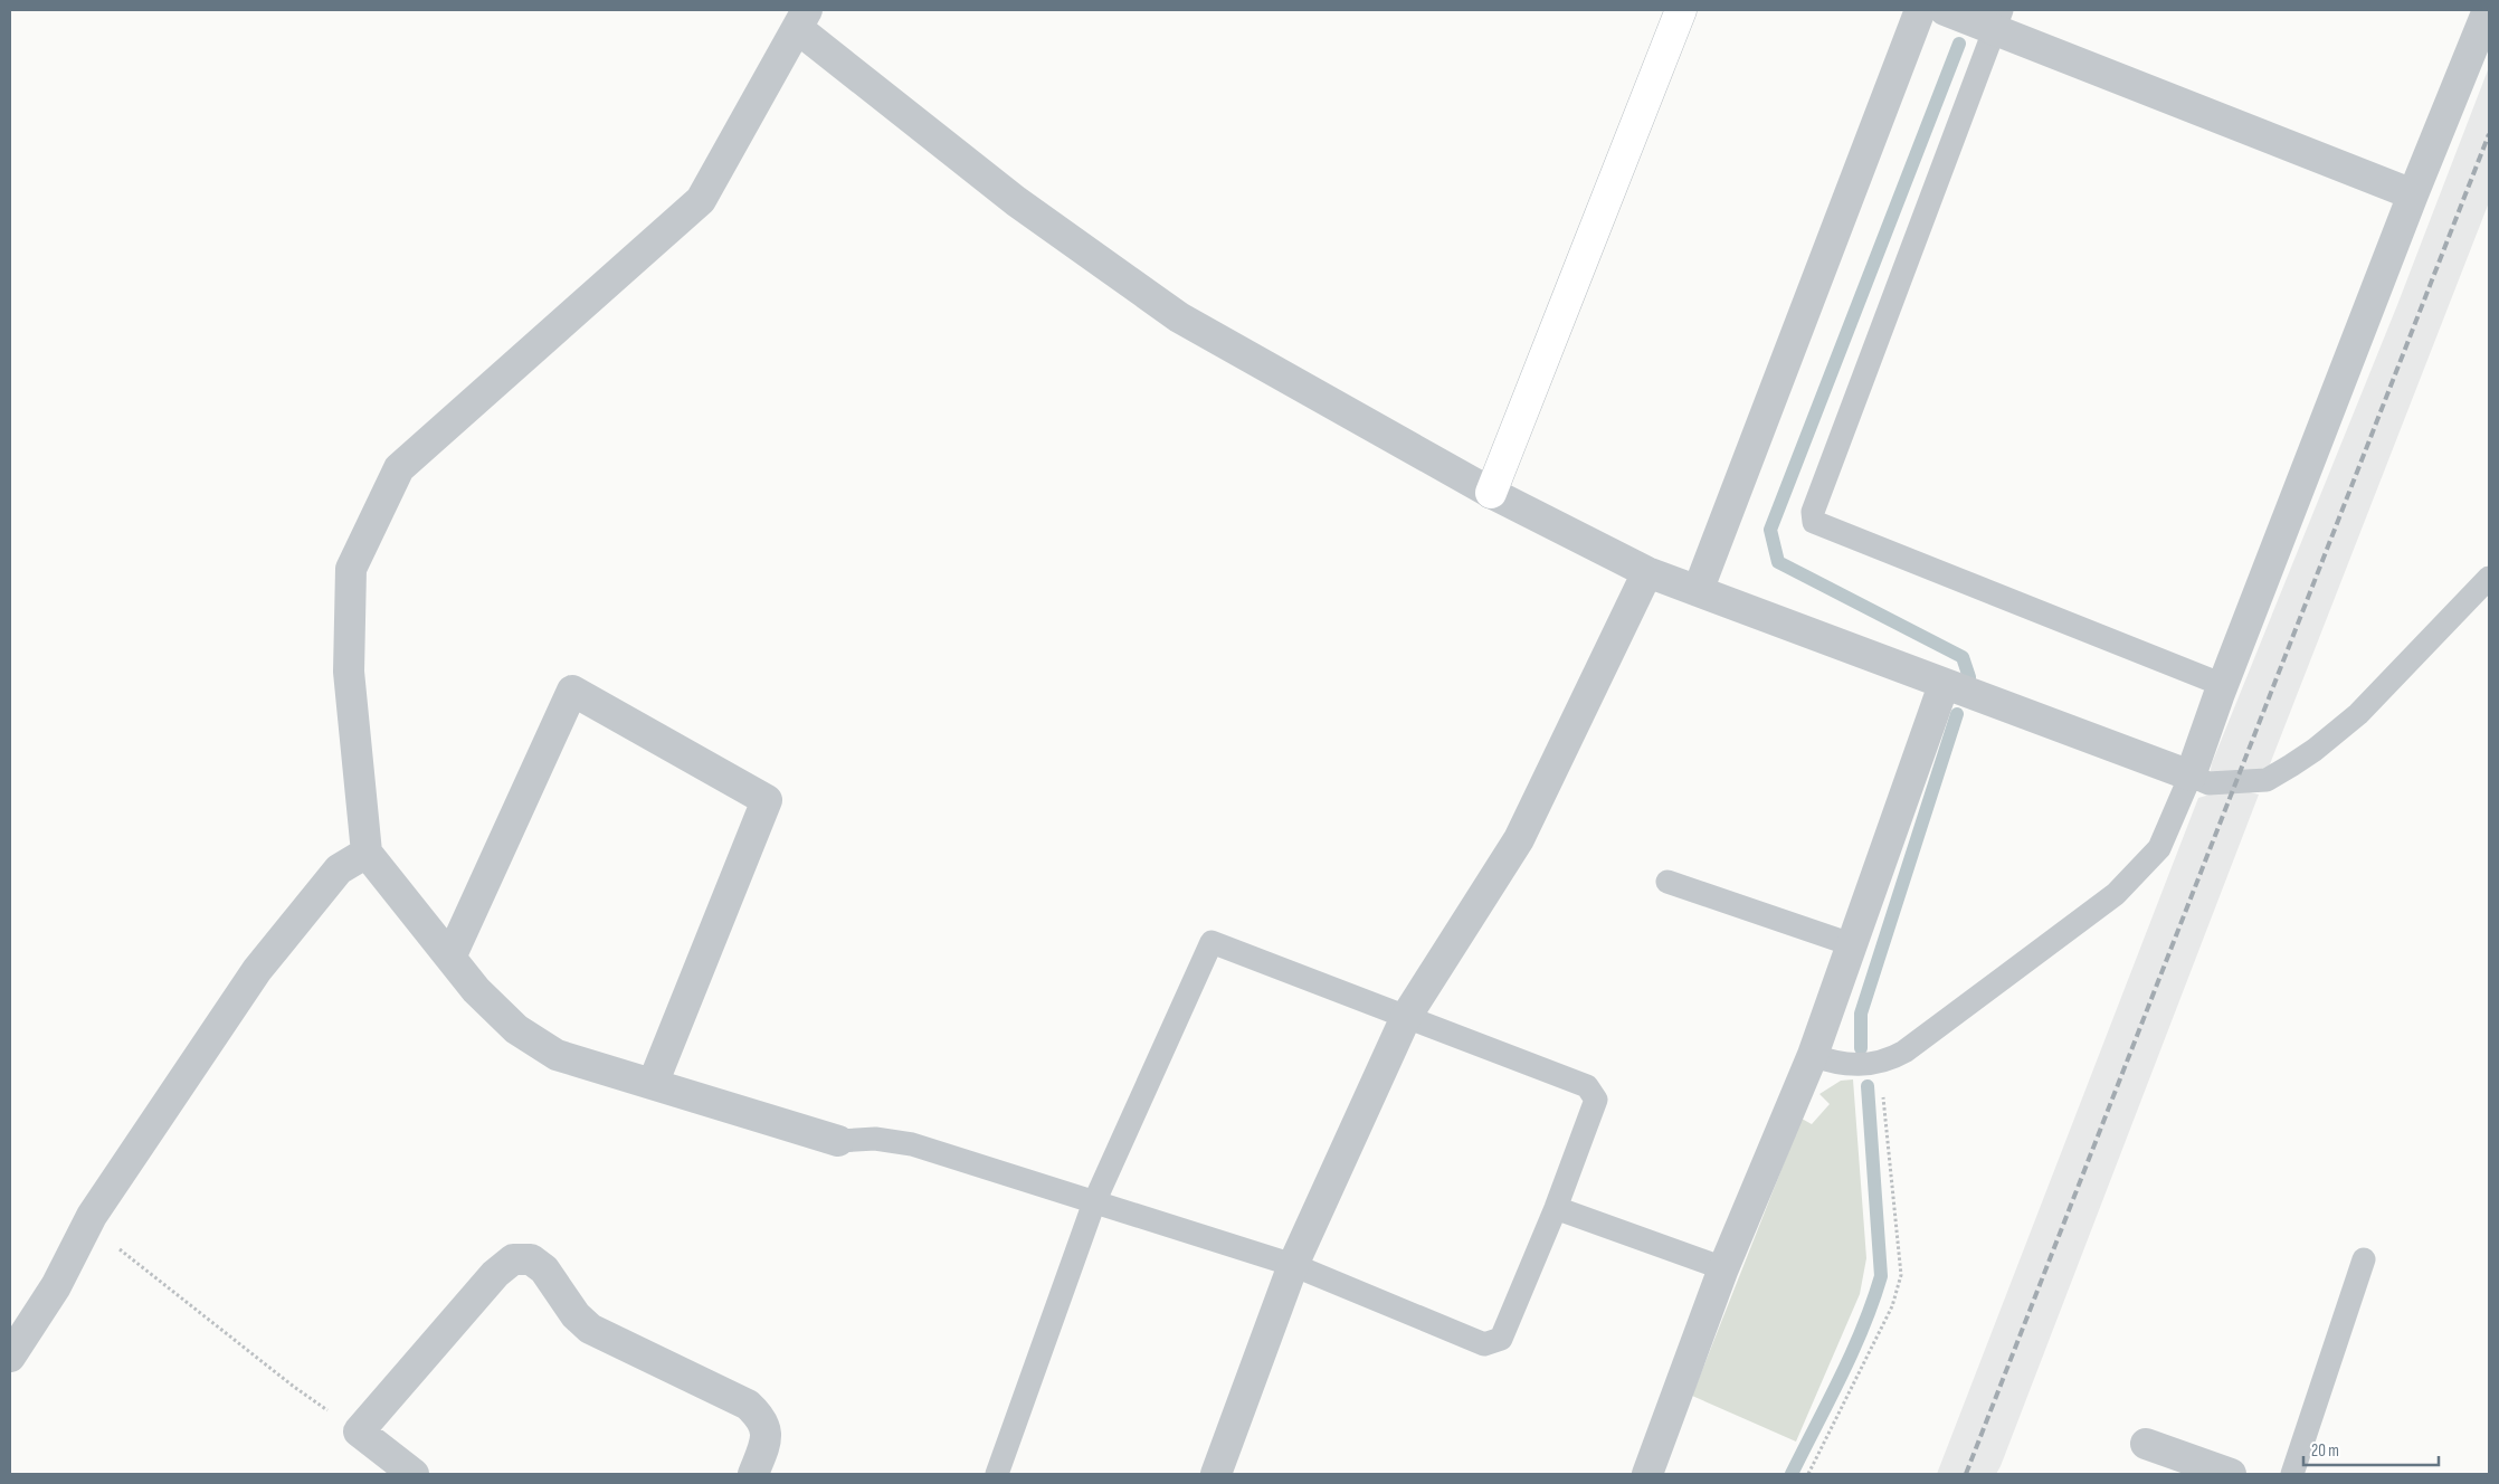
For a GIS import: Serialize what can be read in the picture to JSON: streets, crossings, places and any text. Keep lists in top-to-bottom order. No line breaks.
{"scale_bar":"20 m"}
